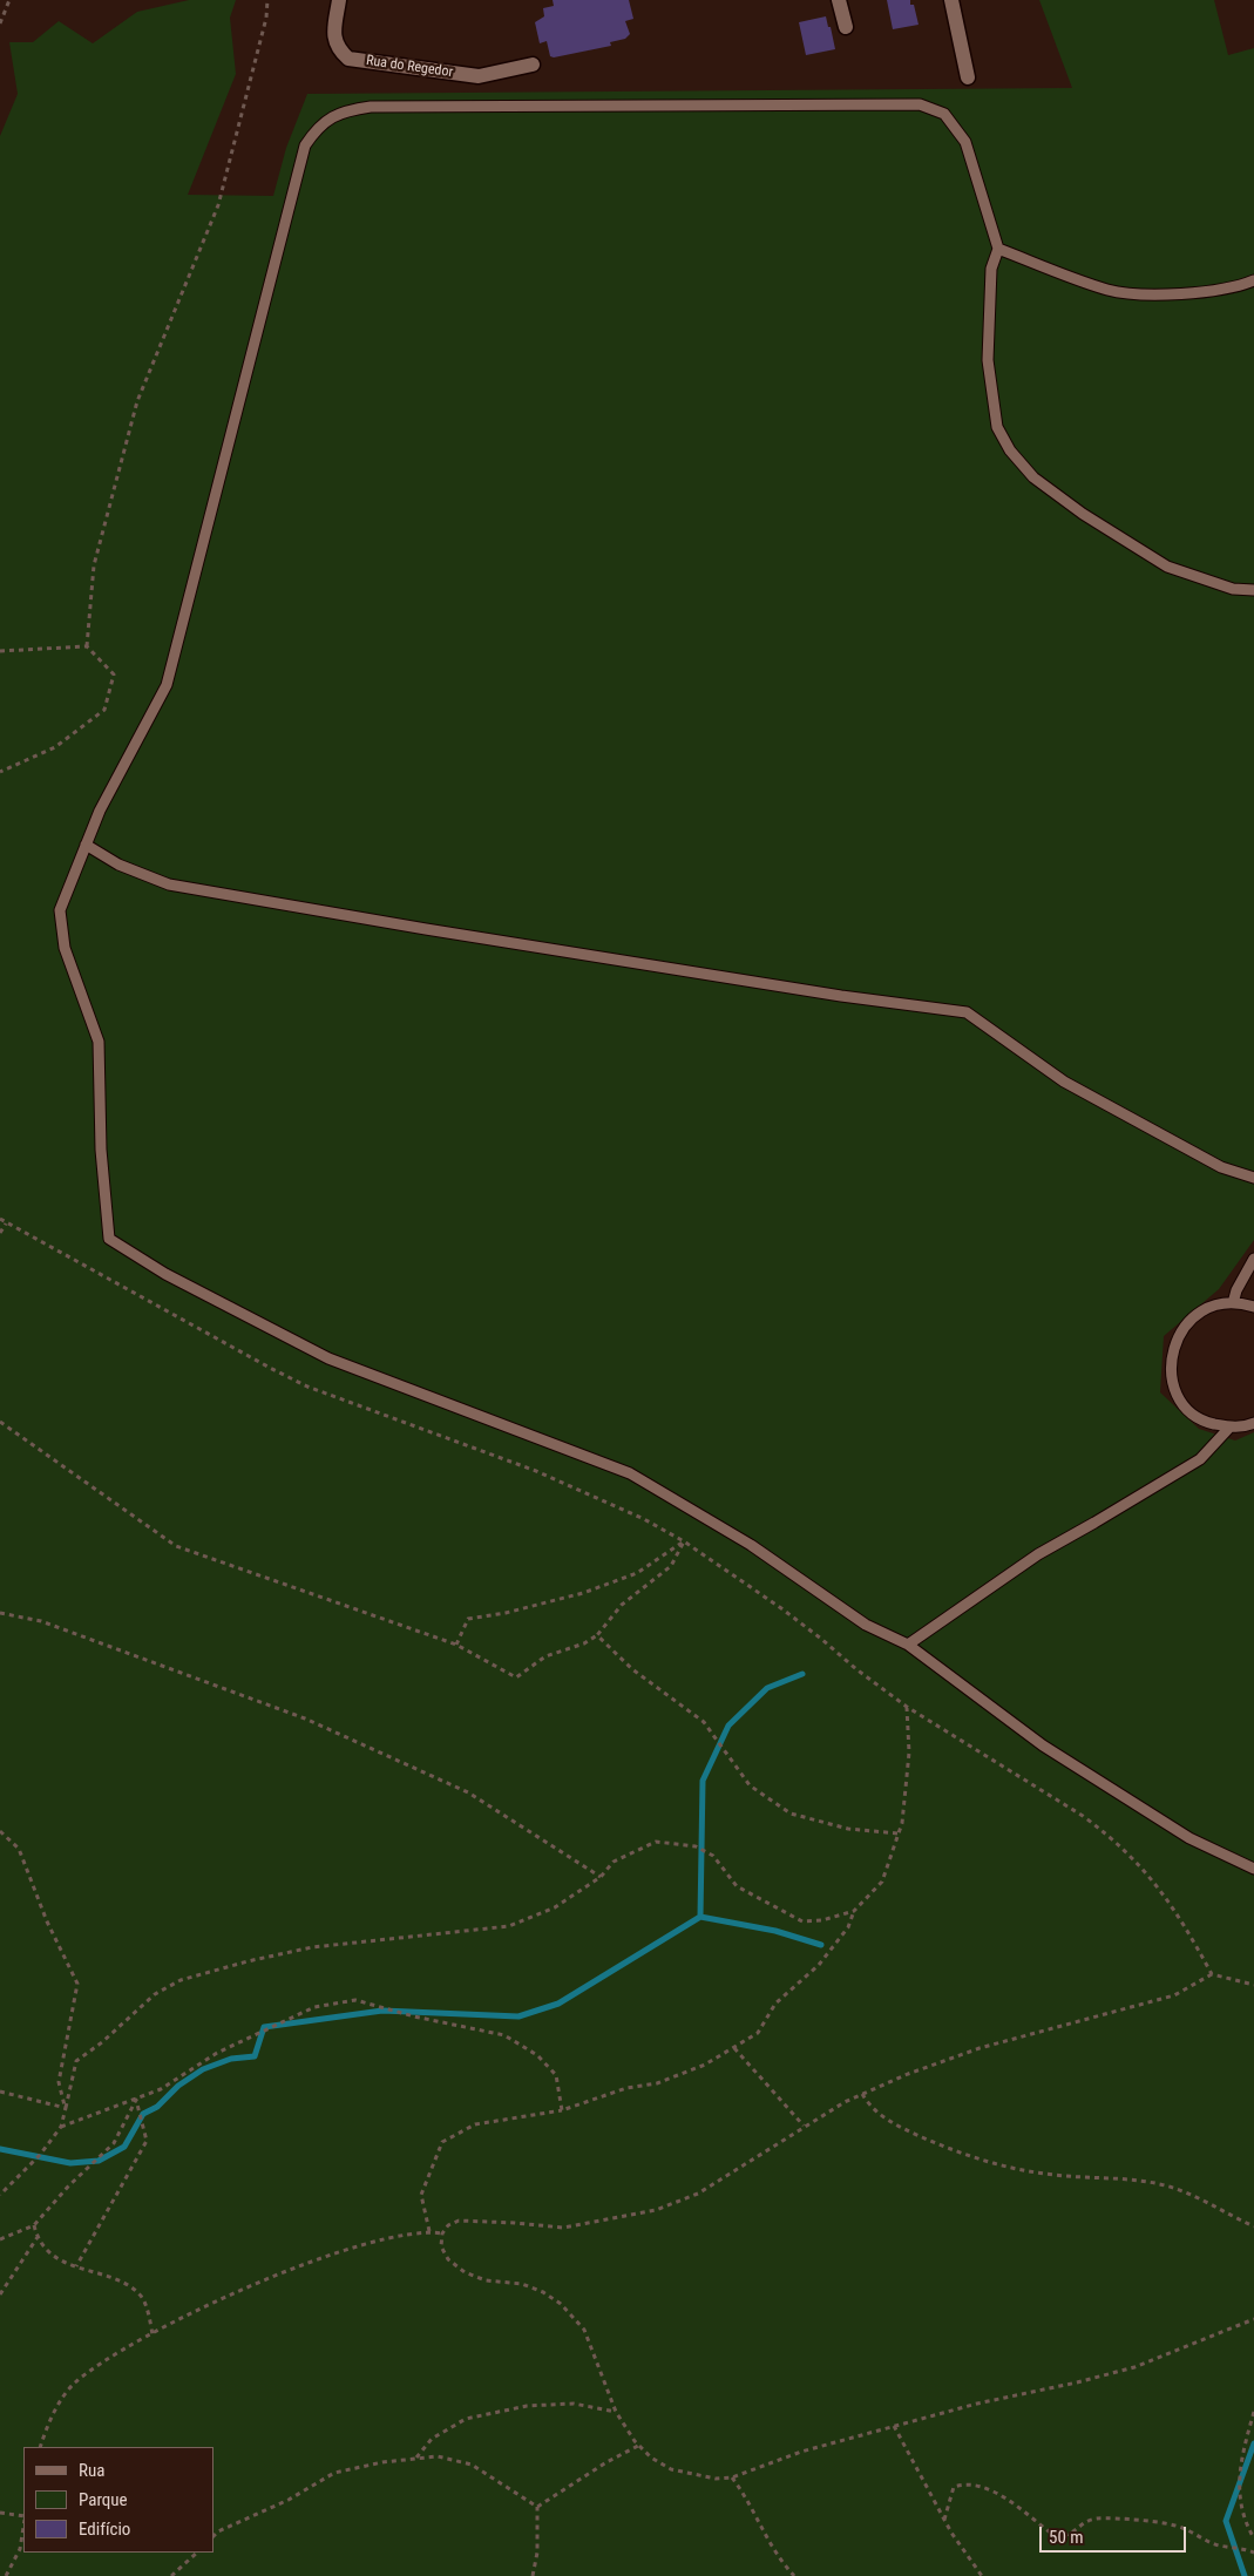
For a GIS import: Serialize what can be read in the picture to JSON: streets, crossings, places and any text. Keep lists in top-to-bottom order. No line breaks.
{"streets":{"street":["Rua do Regedor"]},"legend":["Rua","Parque","Edifício"],"scale_bar":"50 m"}
